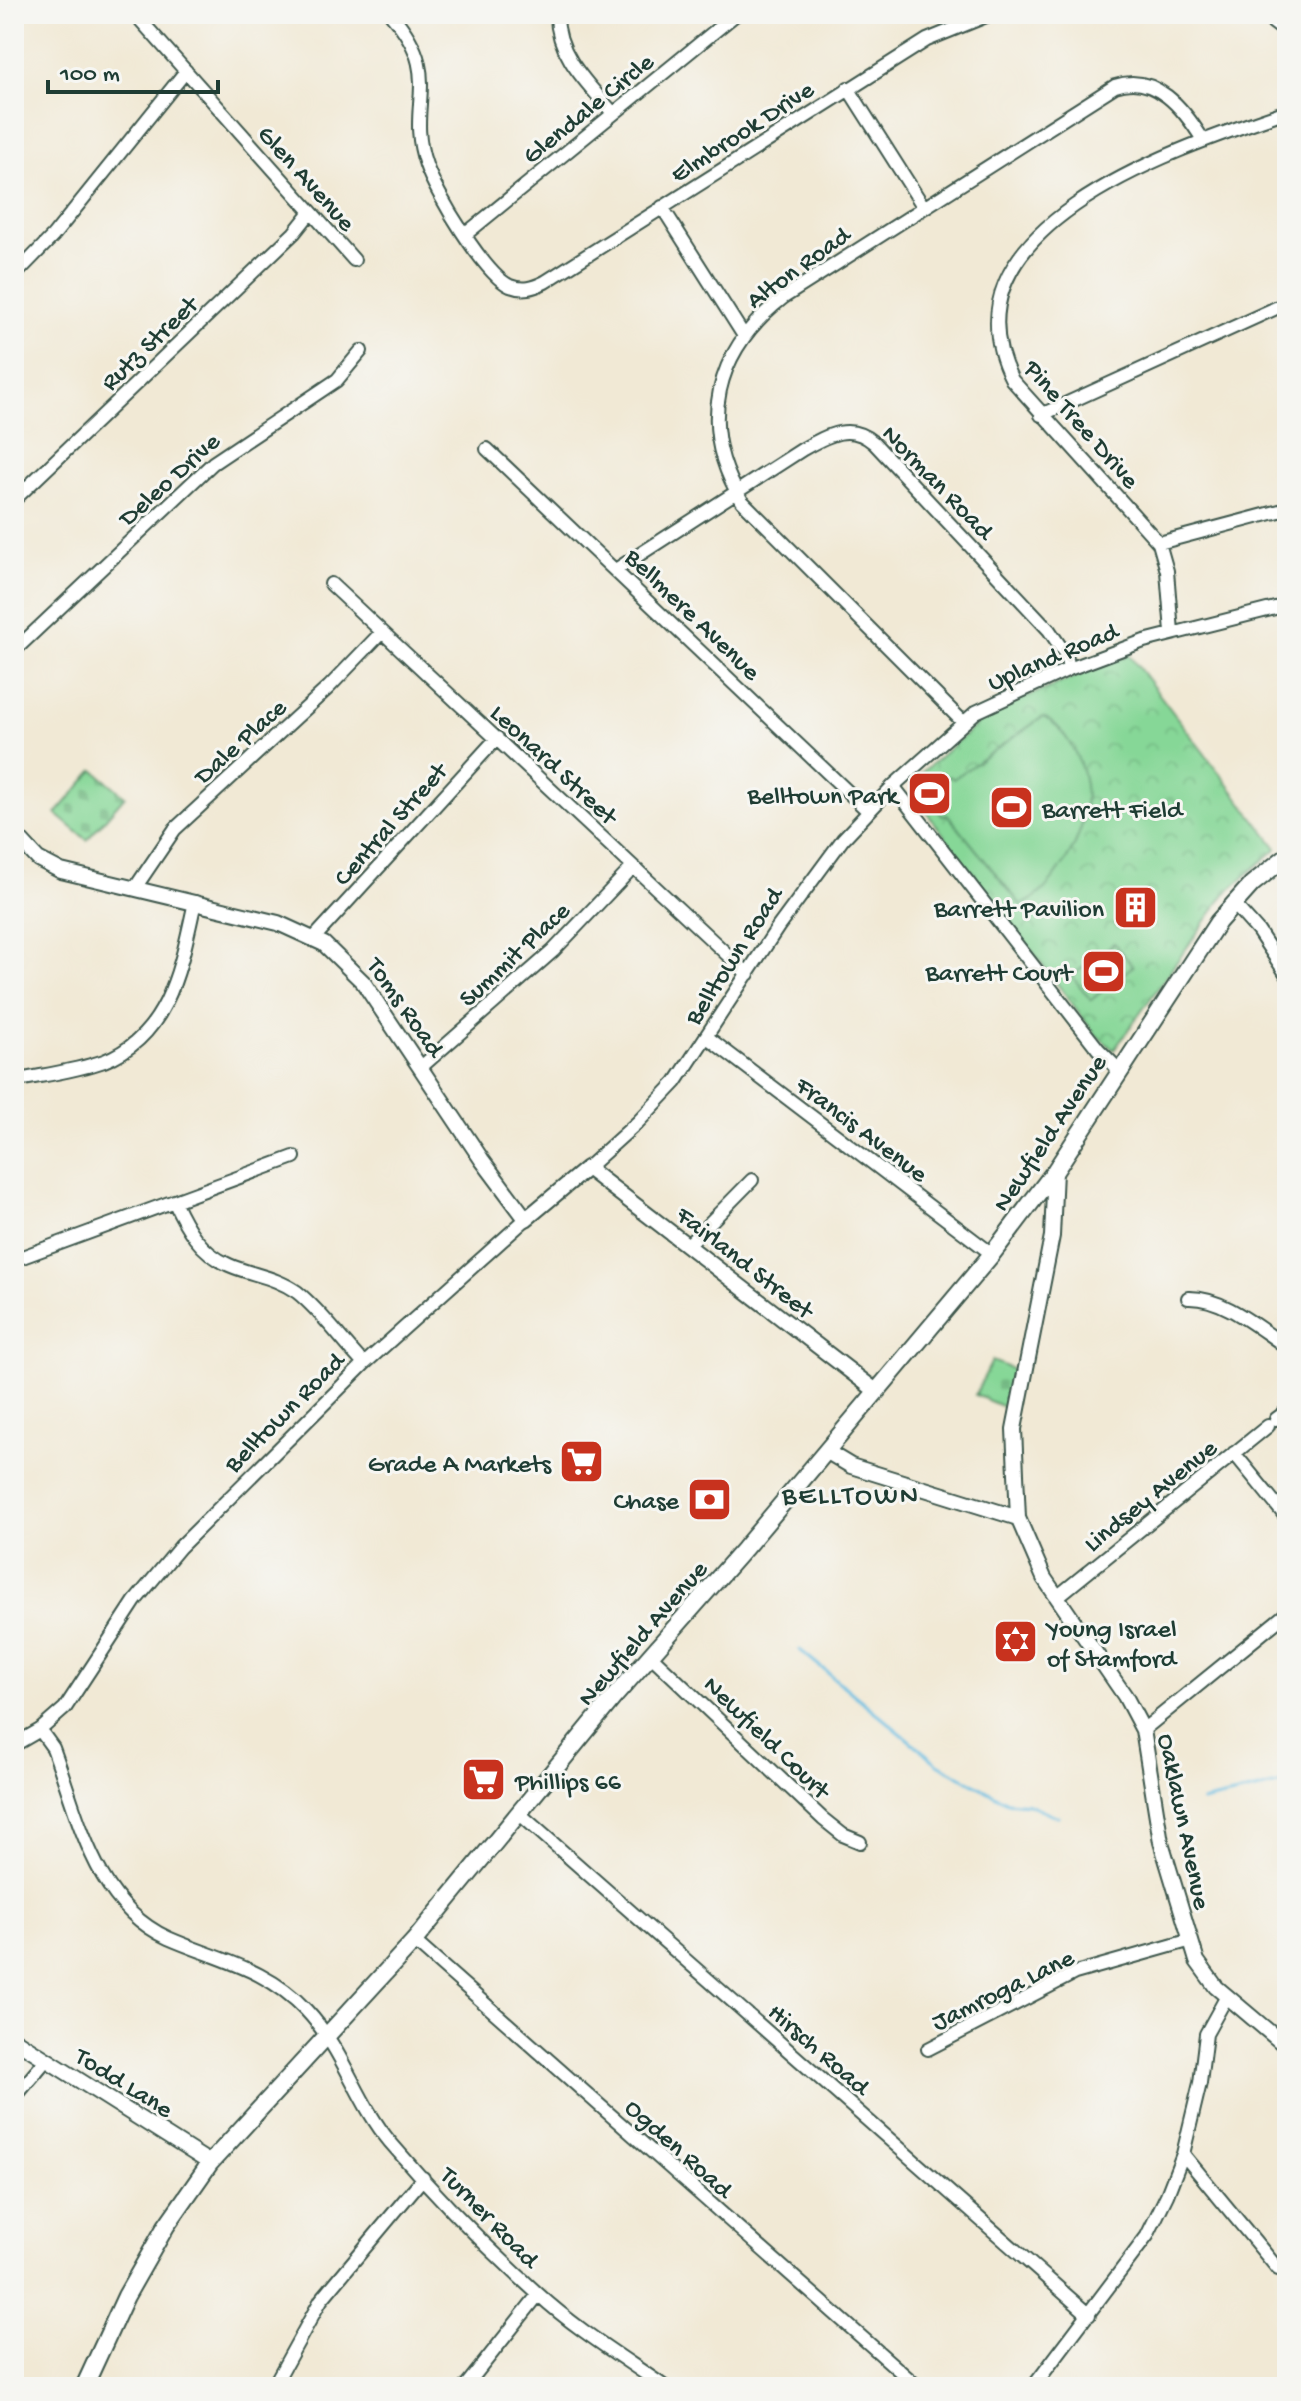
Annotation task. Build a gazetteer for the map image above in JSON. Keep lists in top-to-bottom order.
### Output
{
  "streets": {
    "main road": ["Newfield Avenue"],
    "street": [
      "Glendale Circle",
      "Elmbrook Drive",
      "Glen Avenue",
      "Alton Road",
      "Rutz Street",
      "Pine Tree Drive",
      "Deleo Drive",
      "Norman Road",
      "Bellmere Avenue",
      "Upland Road",
      "Dale Place",
      "Leonard Street",
      "Central Street",
      "Summit Place",
      "Belltown Road",
      "Toms Road",
      "Francis Avenue",
      "Fairland Street",
      "Lindsey Avenue",
      "Newfield Court",
      "Oaklawn Avenue",
      "Jamroga Lane",
      "Hirsch Road",
      "Todd Lane",
      "Ogden Road",
      "Turner Road"
    ]
  },
  "crossings": [
    ["Glendale Circle", "Elmbrook Drive"],
    ["Glen Avenue", "Rutz Street"],
    ["Alton Road", "Pine Tree Drive"],
    ["Alton Road", "Norman Road"],
    ["Alton Road", "Upland Road"],
    ["Pine Tree Drive", "Upland Road"],
    ["Norman Road", "Bellmere Avenue"],
    ["Norman Road", "Upland Road"],
    ["Bellmere Avenue", "Upland Road"],
    ["Bellmere Avenue", "Belltown Road"],
    ["Upland Road", "Belltown Road"],
    ["Dale Place", "Leonard Street"],
    ["Dale Place", "Toms Road"],
    ["Leonard Street", "Central Street"],
    ["Leonard Street", "Summit Place"],
    ["Leonard Street", "Belltown Road"],
    ["Central Street", "Toms Road"],
    ["Summit Place", "Toms Road"],
    ["Belltown Road", "Toms Road"],
    ["Belltown Road", "Francis Avenue"],
    ["Belltown Road", "Fairland Street"],
    ["Francis Avenue", "Newfield Avenue"],
    ["Newfield Avenue", "Fairland Street"],
    ["Newfield Avenue", "Newfield Court"],
    ["Newfield Avenue", "Oaklawn Avenue"],
    ["Newfield Avenue", "Hirsch Road"],
    ["Newfield Avenue", "Todd Lane"],
    ["Newfield Avenue", "Ogden Road"],
    ["Newfield Avenue", "Turner Road"],
    ["Lindsey Avenue", "Oaklawn Avenue"],
    ["Oaklawn Avenue", "Jamroga Lane"]
  ],
  "districts": ["BELLTOWN"],
  "places": {
    "sports": ["Belltown Park", "Barrett Field", "Barrett Court"],
    "building": ["Barrett Pavilion"],
    "supermarket": ["Grade A Markets", "Phillips 66"],
    "bank": ["Chase"],
    "synagogue": ["Young Israel of Stamford"]
  },
  "scale_bar": "100 m"
}
